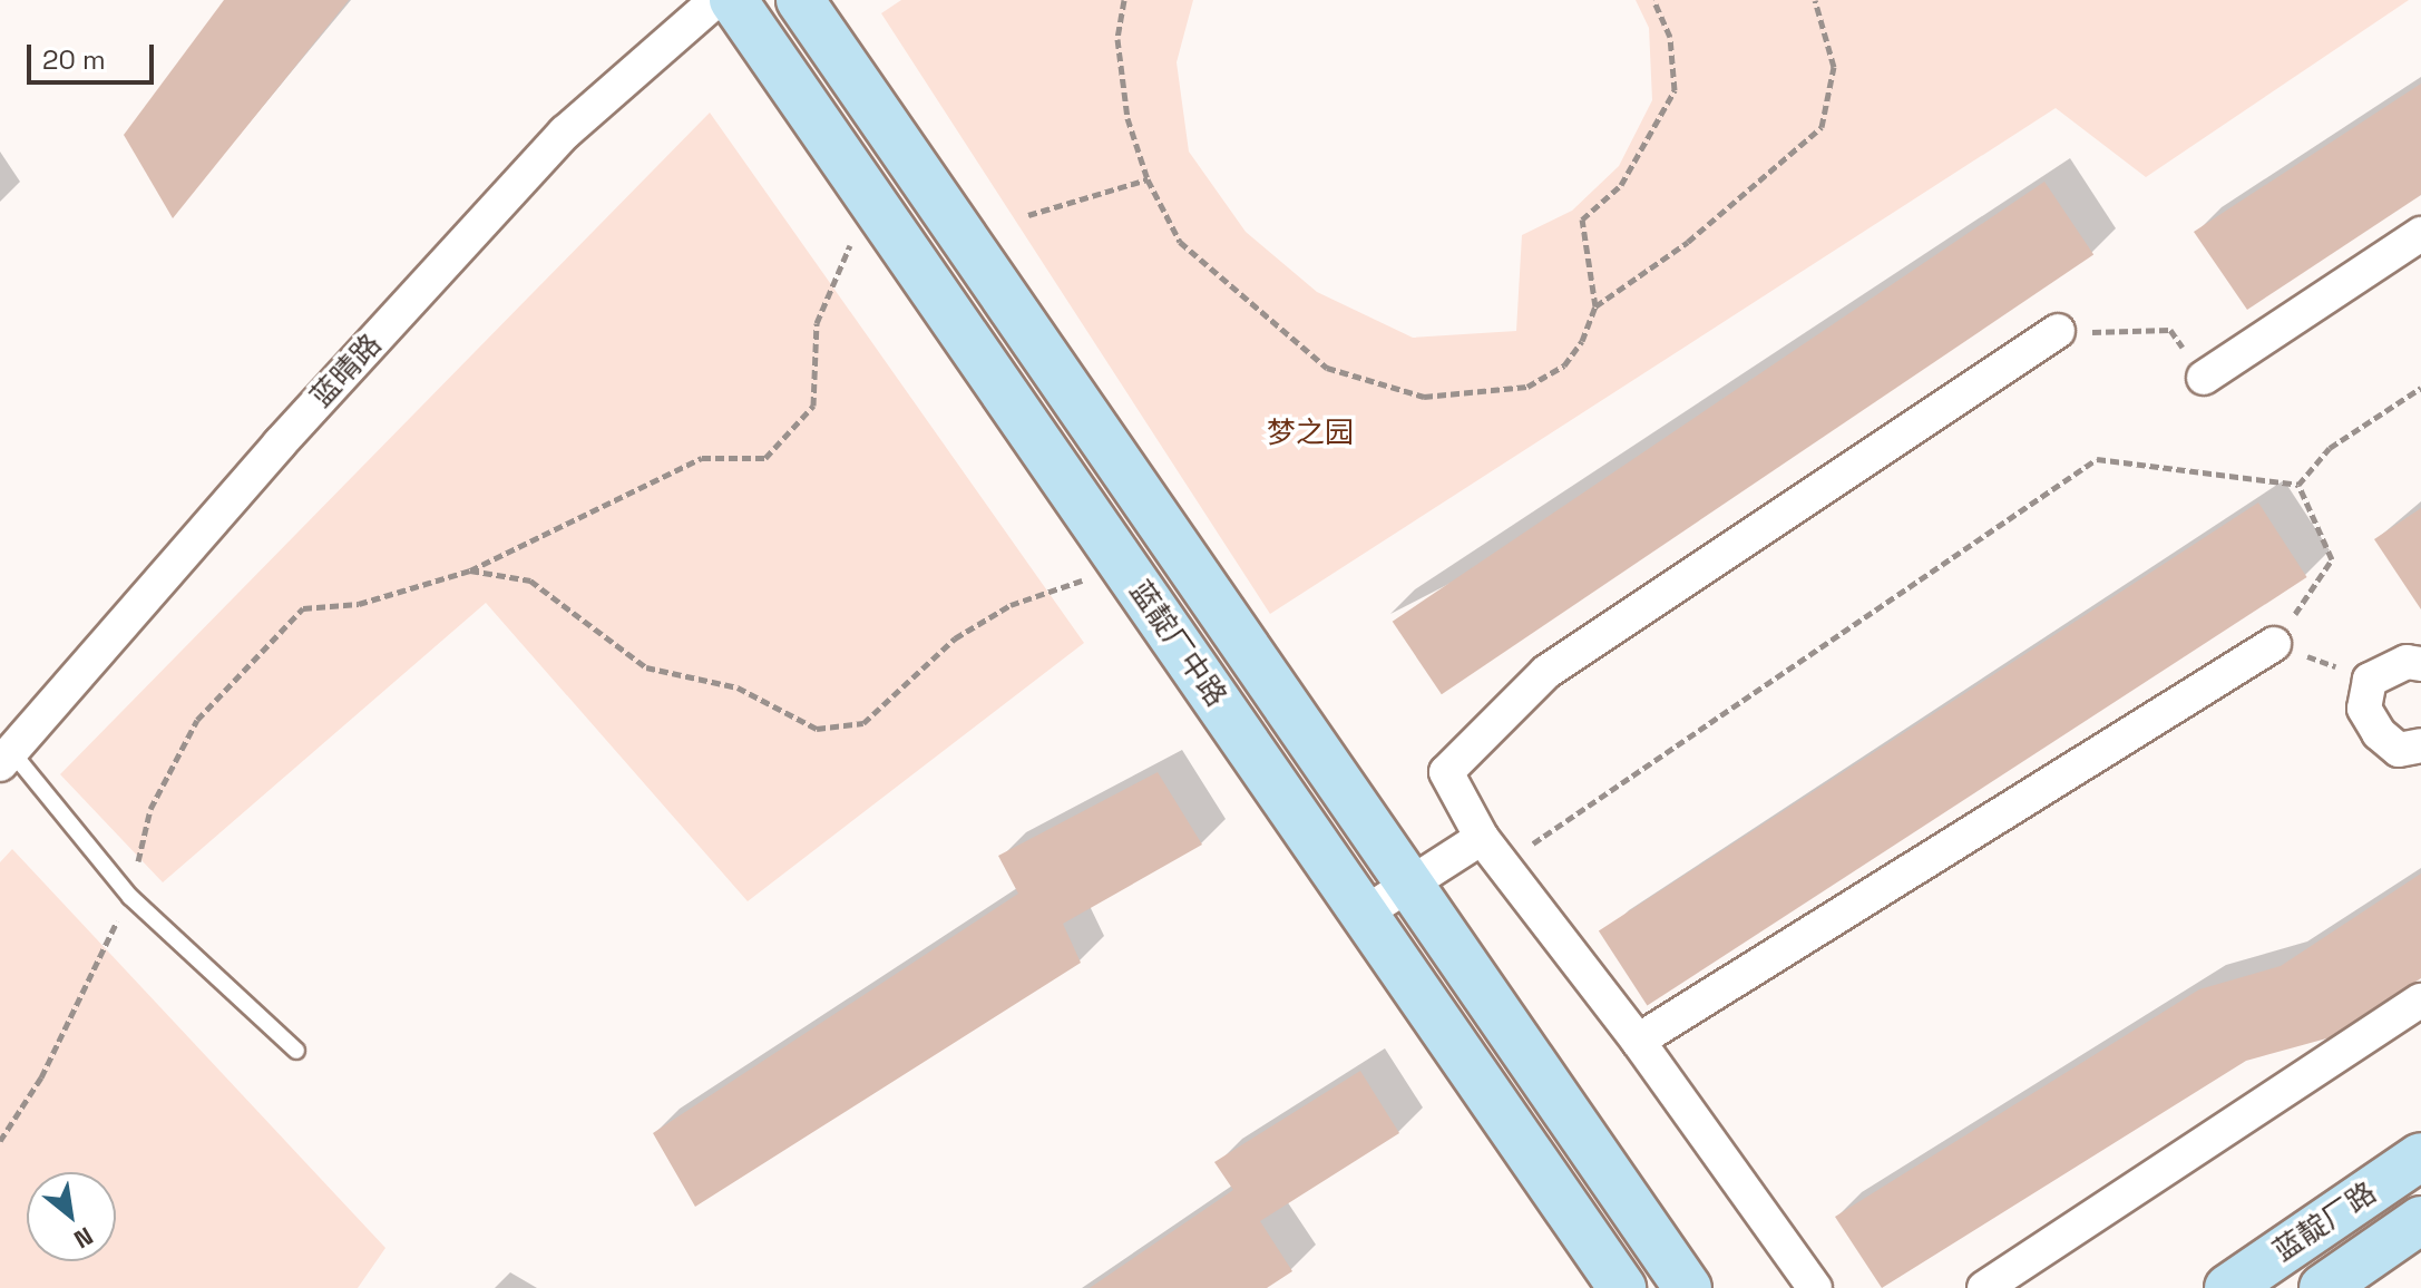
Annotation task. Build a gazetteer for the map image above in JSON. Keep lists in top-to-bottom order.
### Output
{
  "streets": {
    "street": ["蓝晴路", "蓝靛厂中路", "蓝靛厂路"]
  },
  "parks": ["梦之园"],
  "scale_bar": "20 m",
  "north": "bottom right"
}
